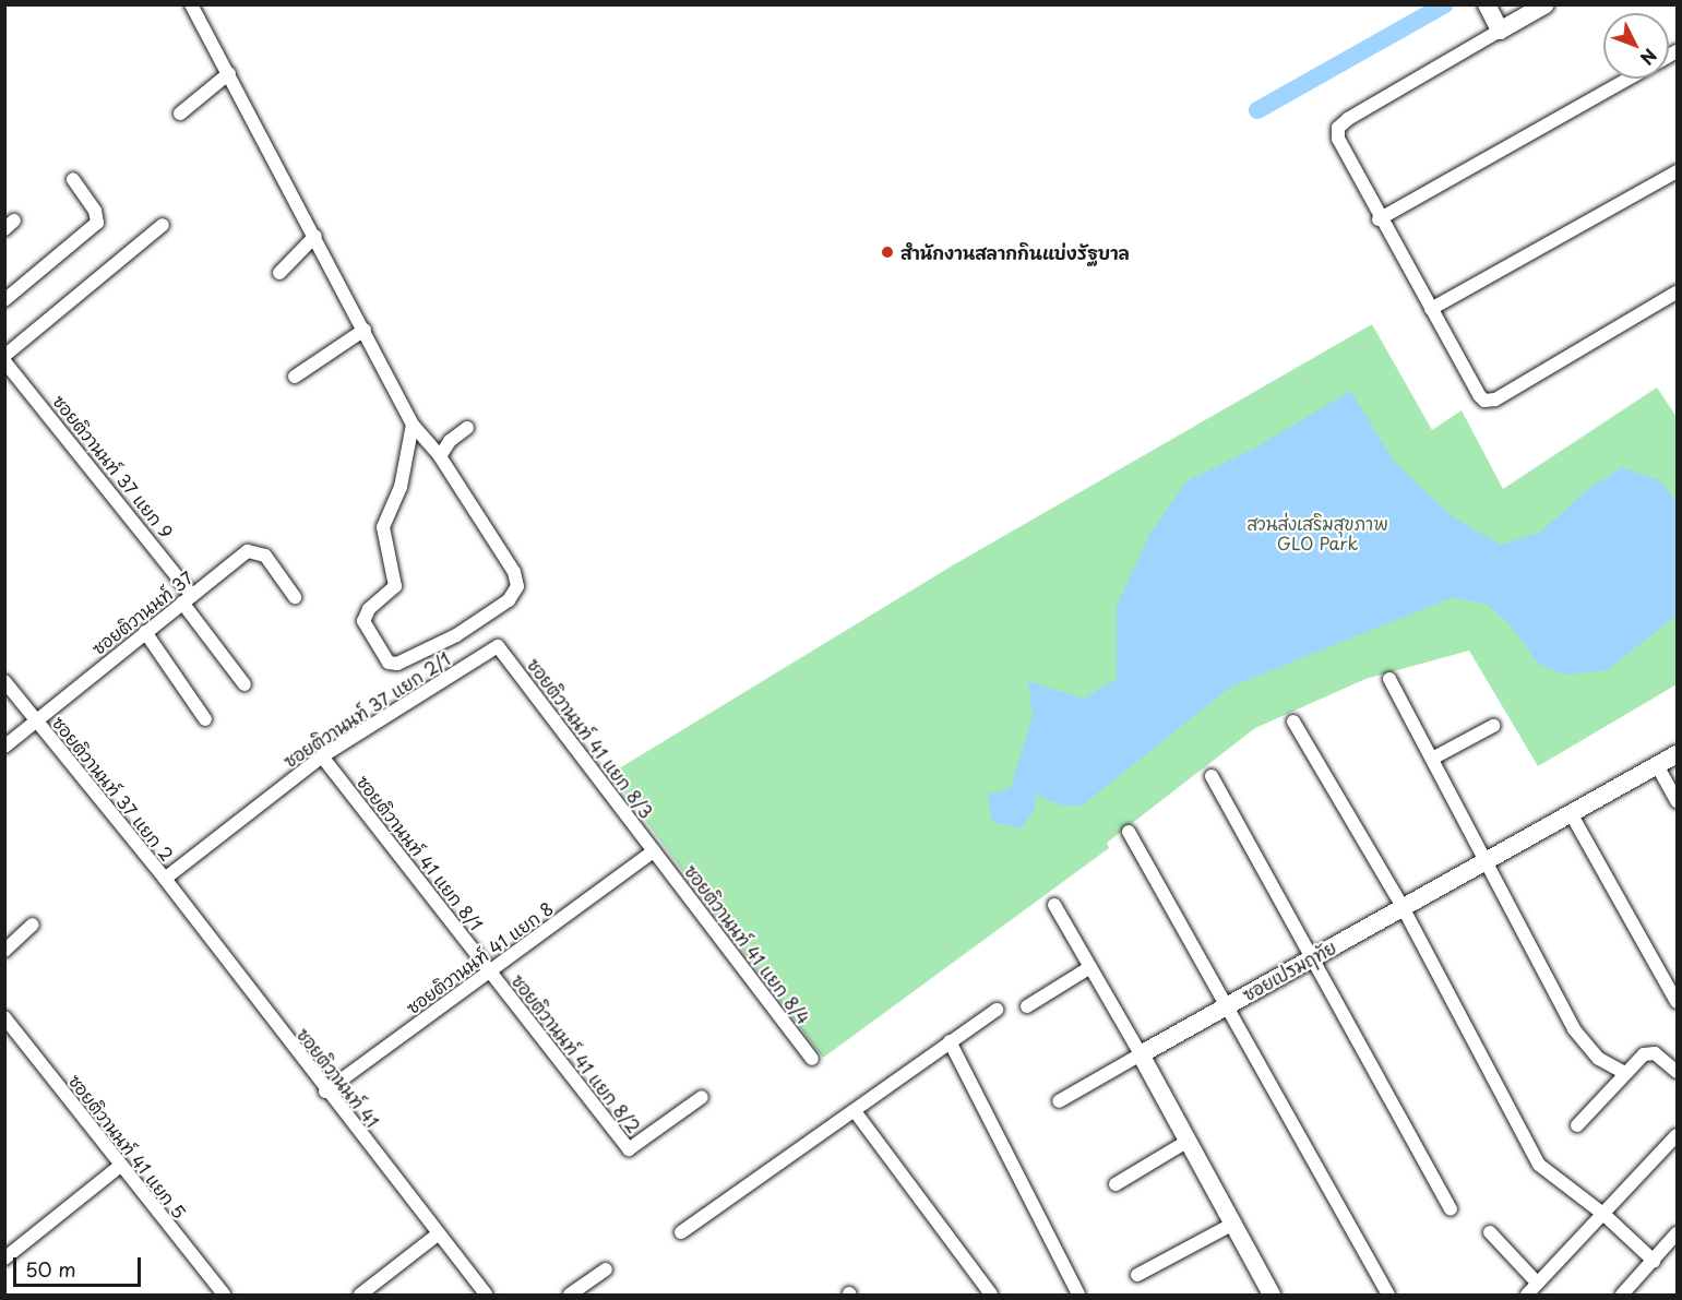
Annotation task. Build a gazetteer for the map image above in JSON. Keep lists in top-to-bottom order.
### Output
{
  "streets": {
    "street": [
      "ซอยติวานนท์ 37 แยก 9",
      "ซอยติวานนท์ 37",
      "ซอยติวานนท์ 37 แยก 2/1",
      "ซอยติวานนท์ 41 แยก 8/3",
      "ซอยติวานนท์ 37 แยก 2",
      "ซอยติวานนท์ 41 แยก 8/1",
      "ซอยติวานนท์ 41 แยก 8/4",
      "ซอยติวานนท์ 41 แยก 8",
      "ซอยเปรมฤทัย",
      "ซอยติวานนท์ 41 แยก 8/2",
      "ซอยติวานนท์ 41",
      "ซอยติวานนท์ 41 แยก 5"
    ]
  },
  "crossings": [
    ["ซอยติวานนท์ 37 แยก 9", "ซอยติวานนท์ 37"],
    ["ซอยติวานนท์ 37", "ซอยติวานนท์ 37 แยก 2"],
    ["ซอยติวานนท์ 37 แยก 2/1", "ซอยติวานนท์ 41 แยก 8/3"],
    ["ซอยติวานนท์ 37 แยก 2/1", "ซอยติวานนท์ 37 แยก 2"],
    ["ซอยติวานนท์ 37 แยก 2/1", "ซอยติวานนท์ 41 แยก 8/1"],
    ["ซอยติวานนท์ 37 แยก 2/1", "ซอยติวานนท์ 41"],
    ["ซอยติวานนท์ 41 แยก 8/3", "ซอยติวานนท์ 41 แยก 8/4"],
    ["ซอยติวานนท์ 41 แยก 8/3", "ซอยติวานนท์ 41 แยก 8"],
    ["ซอยติวานนท์ 37 แยก 2", "ซอยติวานนท์ 41"],
    ["ซอยติวานนท์ 41 แยก 8/1", "ซอยติวานนท์ 41 แยก 8"],
    ["ซอยติวานนท์ 41 แยก 8/1", "ซอยติวานนท์ 41 แยก 8/2"],
    ["ซอยติวานนท์ 41 แยก 8/4", "ซอยติวานนท์ 41 แยก 8"],
    ["ซอยติวานนท์ 41 แยก 8", "ซอยติวานนท์ 41 แยก 8/2"],
    ["ซอยติวานนท์ 41 แยก 8", "ซอยติวานนท์ 41"]
  ],
  "parks": ["สวนส่งเสริมสุขภาพ GLO Park"],
  "places": ["สำนักงานสลากกินแบ่งรัฐบาล"],
  "scale_bar": "50 m",
  "north": "bottom right"
}
